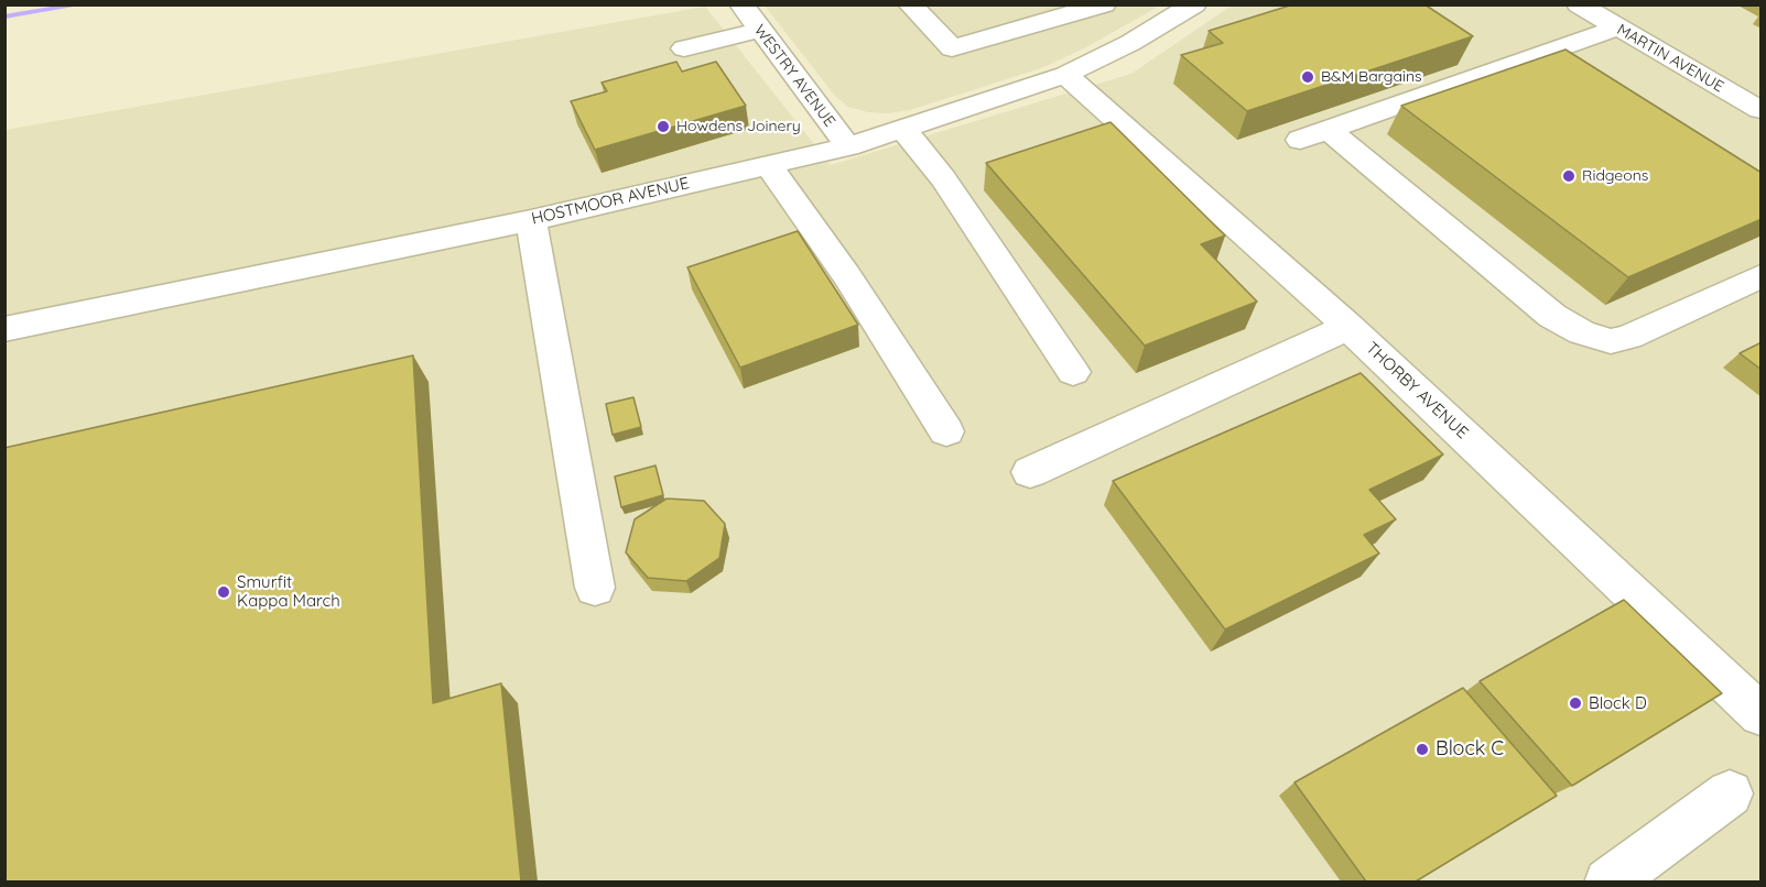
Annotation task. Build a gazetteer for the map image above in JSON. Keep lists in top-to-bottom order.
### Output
{
  "streets": {
    "street": [
      "MARTIN AVENUE",
      "WESTRY AVENUE",
      "HOSTMOOR AVENUE",
      "THORBY AVENUE"
    ]
  },
  "crossings": [
    ["WESTRY AVENUE", "HOSTMOOR AVENUE"],
    ["HOSTMOOR AVENUE", "THORBY AVENUE"]
  ],
  "places": [
    "B&M Bargains",
    "Howdens Joinery",
    "Ridgeons",
    "Smurfit Kappa March",
    "Block D",
    "Block C"
  ]
}
